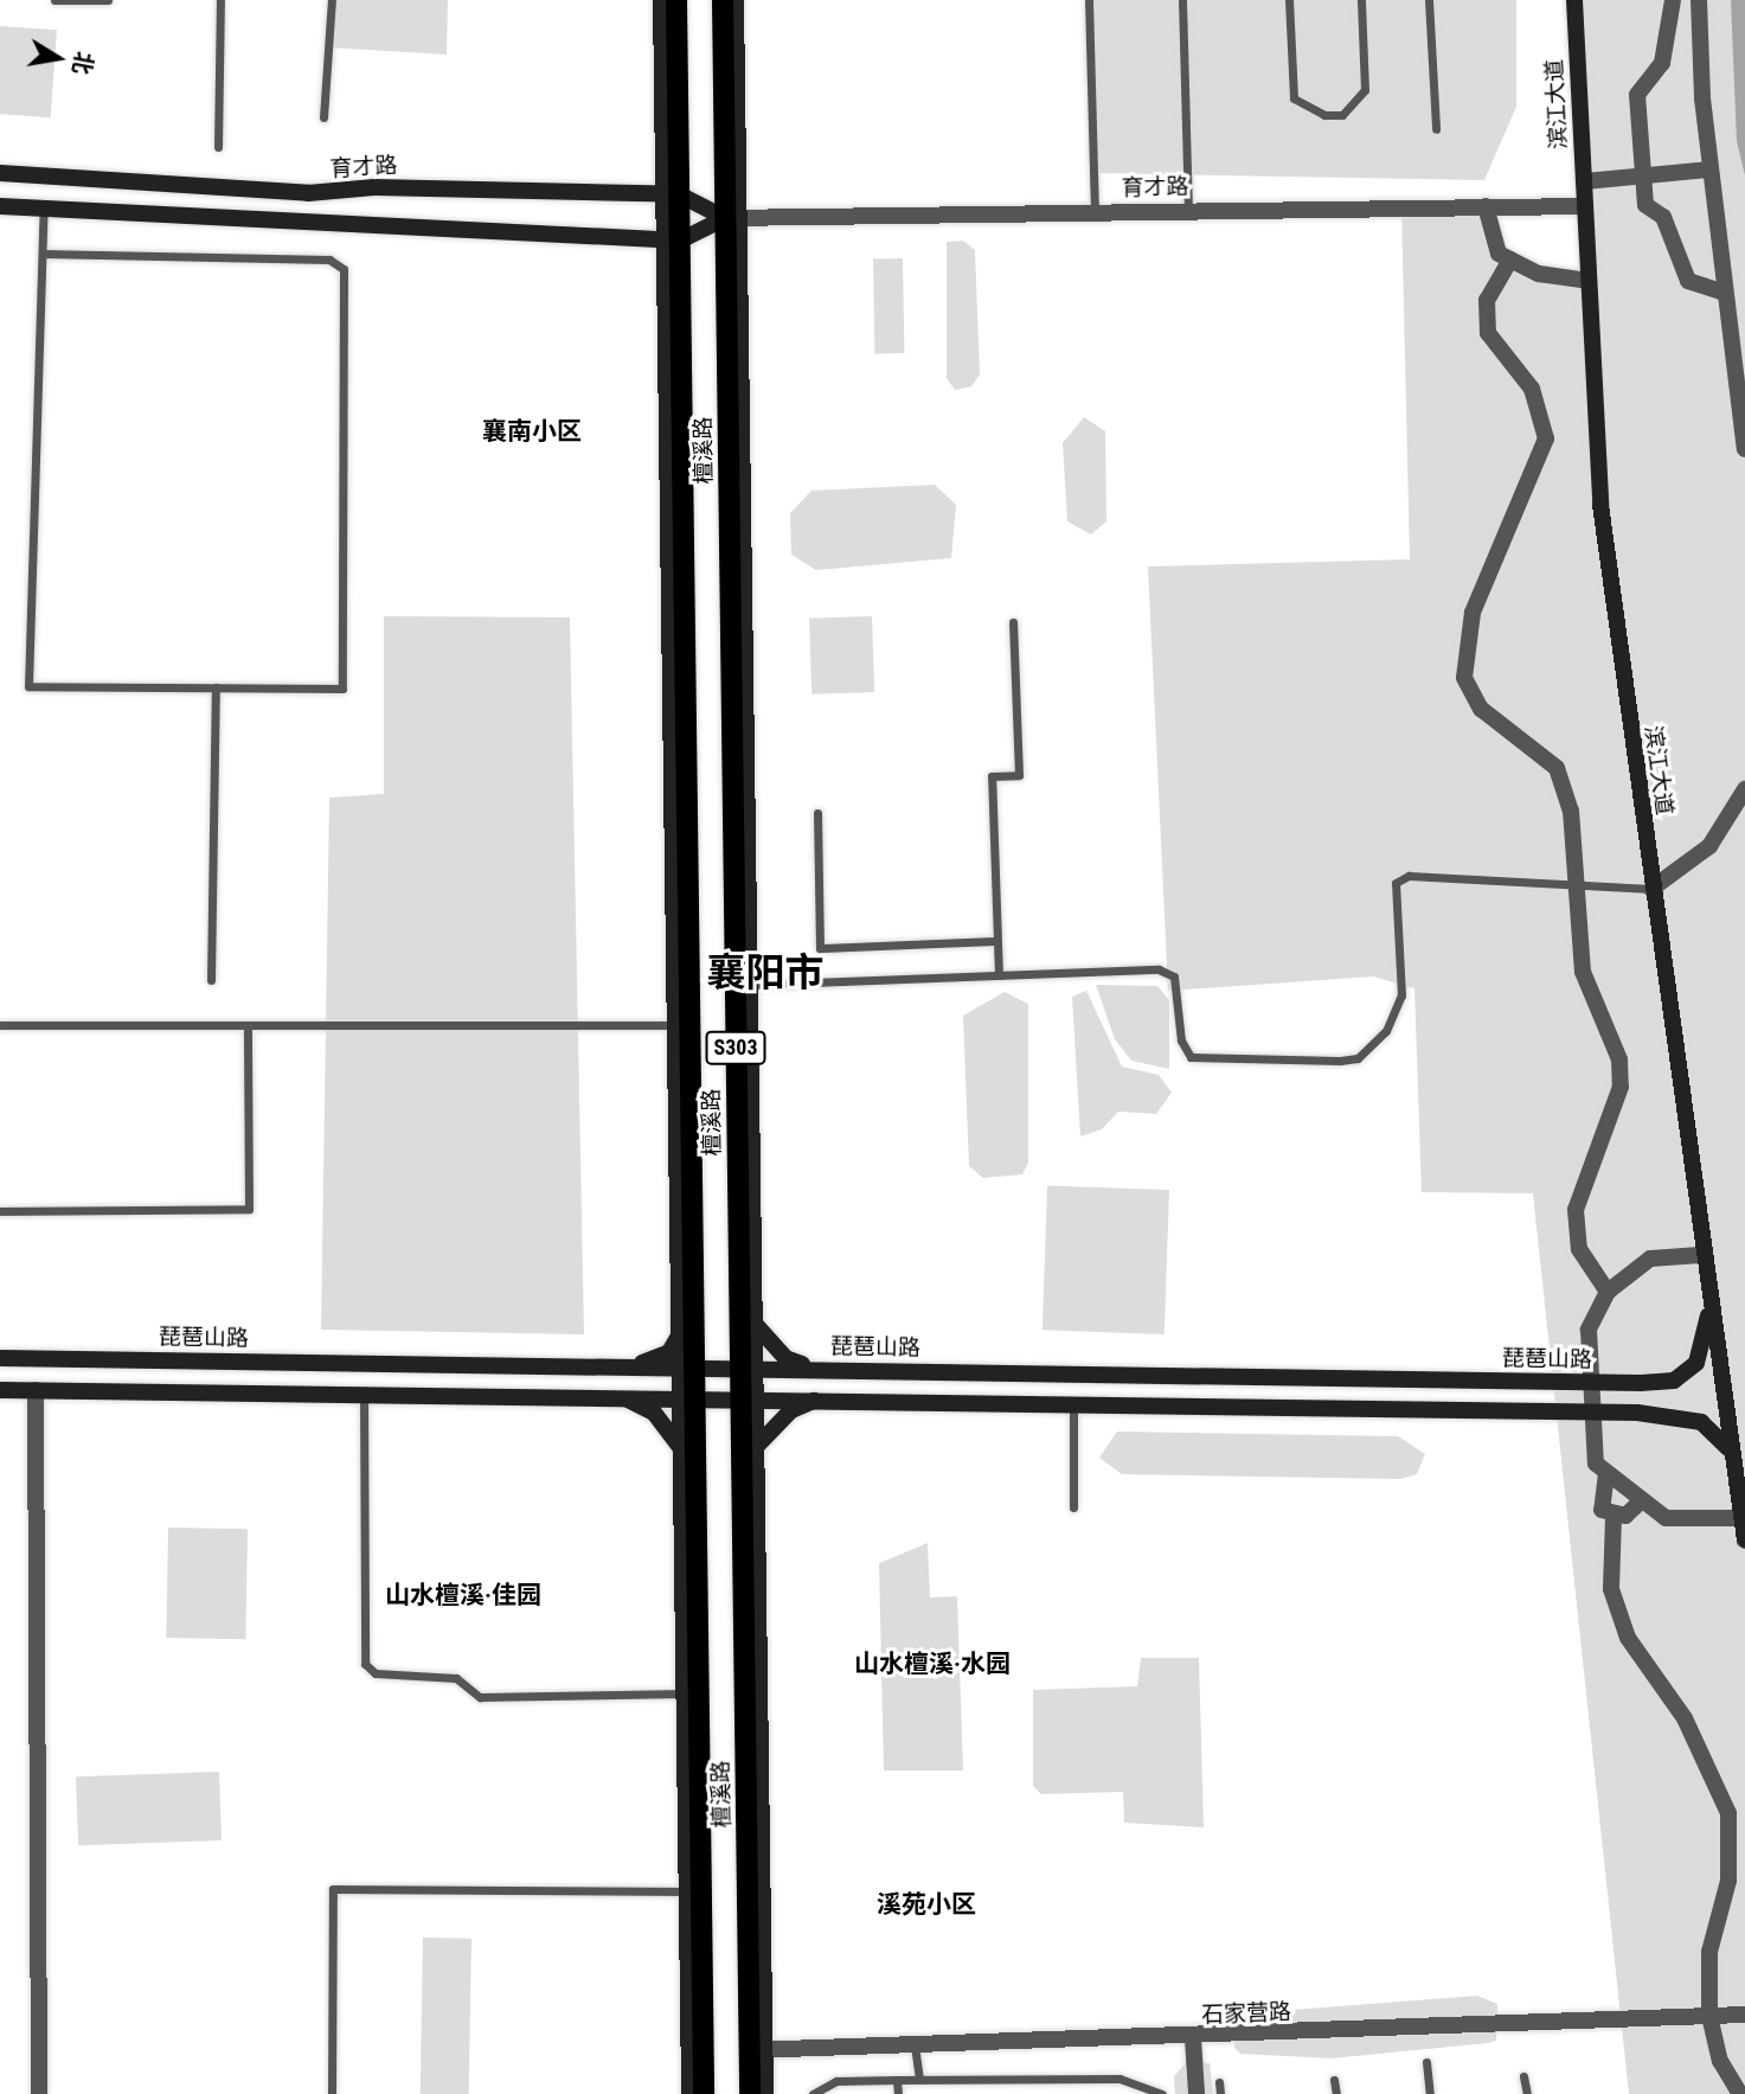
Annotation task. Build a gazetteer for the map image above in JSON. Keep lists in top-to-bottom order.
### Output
{
  "streets": {
    "main road": ["檀溪路", "S303"],
    "street": [
      "滨江大道",
      "育才路",
      "琵琶山路",
      "石家营路"
    ]
  },
  "crossings": [
    ["滨江大道", "育才路"],
    ["滨江大道", "琵琶山路"],
    ["育才路", "檀溪路"],
    ["檀溪路", "琵琶山路"],
    ["檀溪路", "石家营路"]
  ],
  "districts": [
    "襄南小区",
    "襄阳市",
    "山水檀溪·佳园",
    "山水檀溪·水园",
    "溪苑小区"
  ],
  "north": "right"
}
